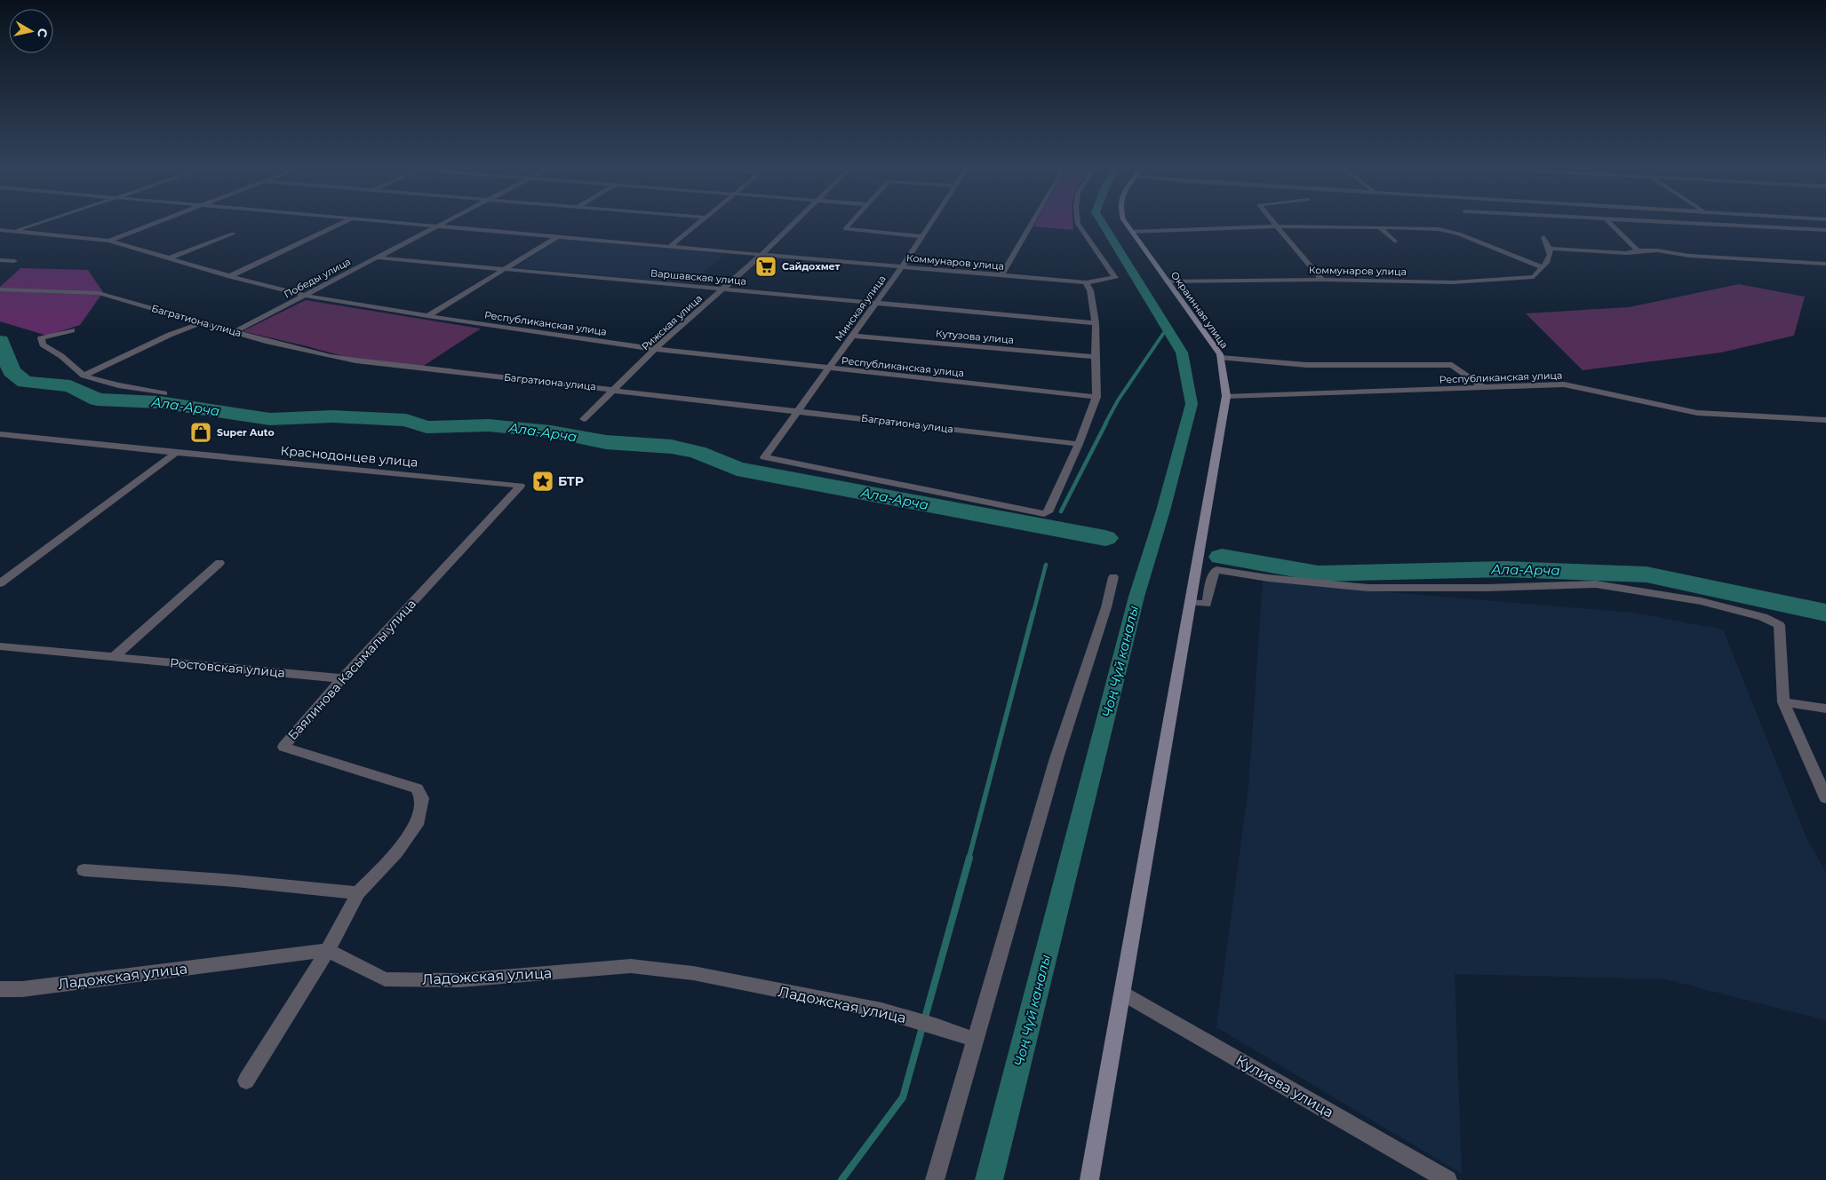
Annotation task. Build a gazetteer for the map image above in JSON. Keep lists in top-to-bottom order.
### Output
{
  "streets": {
    "street": [
      "Коммунаров улица",
      "Варшавская улица",
      "Победы улица",
      "Минская улица",
      "Окраинная улица",
      "Багратиона улица",
      "Рижская улица",
      "Республиканская улица",
      "Кутузова улица",
      "Краснодонцев улица",
      "Ростовская улица",
      "Баялинова Касымалы улица",
      "Ладожская улица",
      "Кулиева улица"
    ]
  },
  "crossings": [
    ["Коммунаров улица", "Победы улица"],
    ["Коммунаров улица", "Минская улица"],
    ["Коммунаров улица", "Окраинная улица"],
    ["Коммунаров улица", "Рижская улица"],
    ["Варшавская улица", "Победы улица"],
    ["Варшавская улица", "Минская улица"],
    ["Варшавская улица", "Рижская улица"],
    ["Победы улица", "Багратиона улица"],
    ["Победы улица", "Республиканская улица"],
    ["Минская улица", "Багратиона улица"],
    ["Минская улица", "Республиканская улица"],
    ["Минская улица", "Кутузова улица"],
    ["Окраинная улица", "Республиканская улица"],
    ["Окраинная улица", "Кулиева улица"],
    ["Багратиона улица", "Рижская улица"],
    ["Рижская улица", "Республиканская улица"],
    ["Краснодонцев улица", "Баялинова Касымалы улица"],
    ["Ростовская улица", "Баялинова Касымалы улица"],
    ["Баялинова Касымалы улица", "Ладожская улица"]
  ],
  "water": ["Ала-Арча", "Чоң Чүй каналы"],
  "places": {
    "supermarket": ["Сайдохмет"],
    "shop": ["Super Auto"],
    "place": ["БТР"]
  },
  "north": "right"
}
